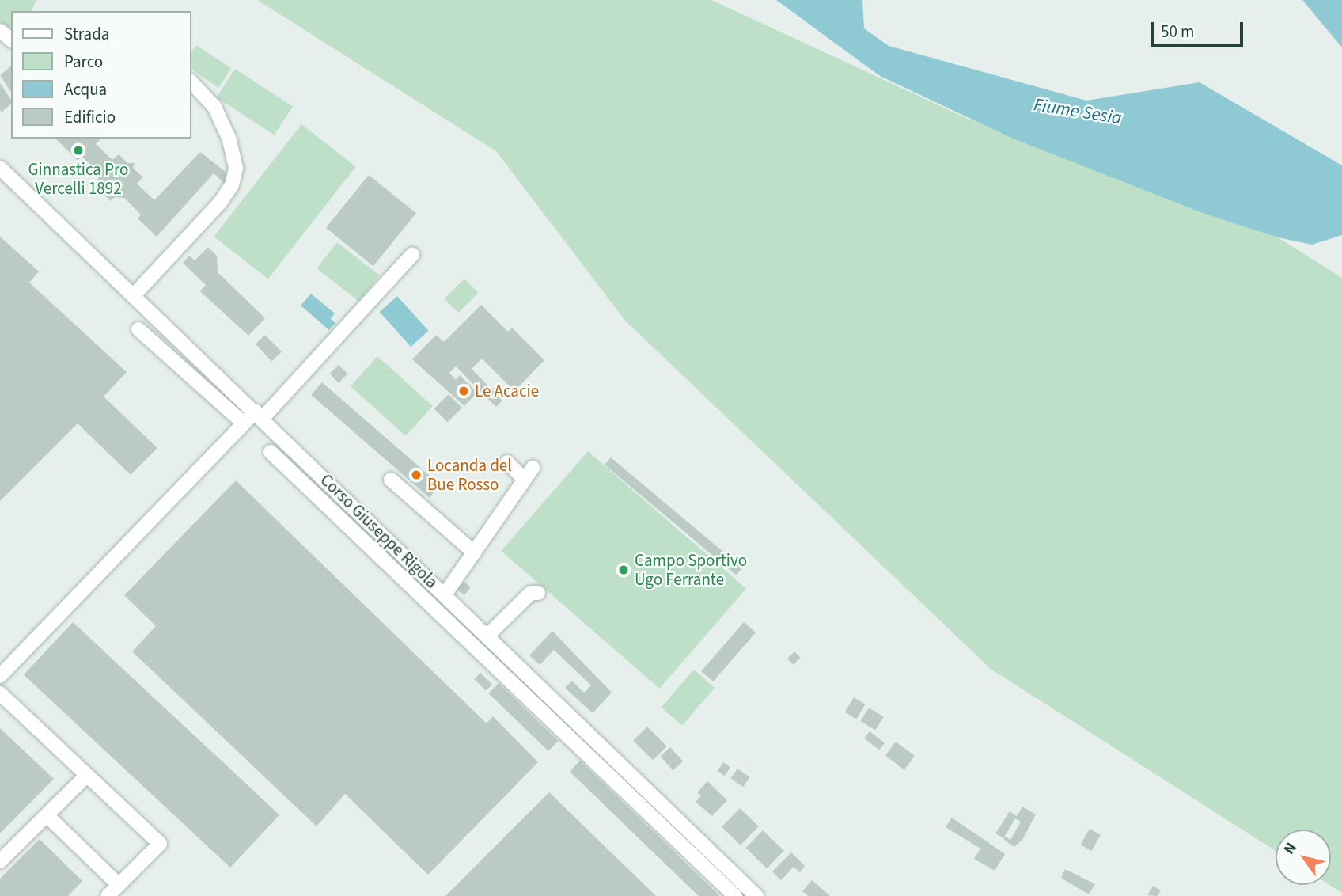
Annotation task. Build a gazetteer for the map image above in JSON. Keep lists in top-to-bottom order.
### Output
{
  "streets": {
    "street": ["Corso Giuseppe Rigola"]
  },
  "water": ["Fiume Sesia"],
  "places": [
    "Ginnastica Pro Vercelli 1892",
    "Le Acacie",
    "Locanda del Bue Rosso",
    "Campo Sportivo Ugo Ferrante"
  ],
  "legend": [
    "Strada",
    "Parco",
    "Acqua",
    "Edificio"
  ],
  "scale_bar": "50 m",
  "north": "top left"
}
